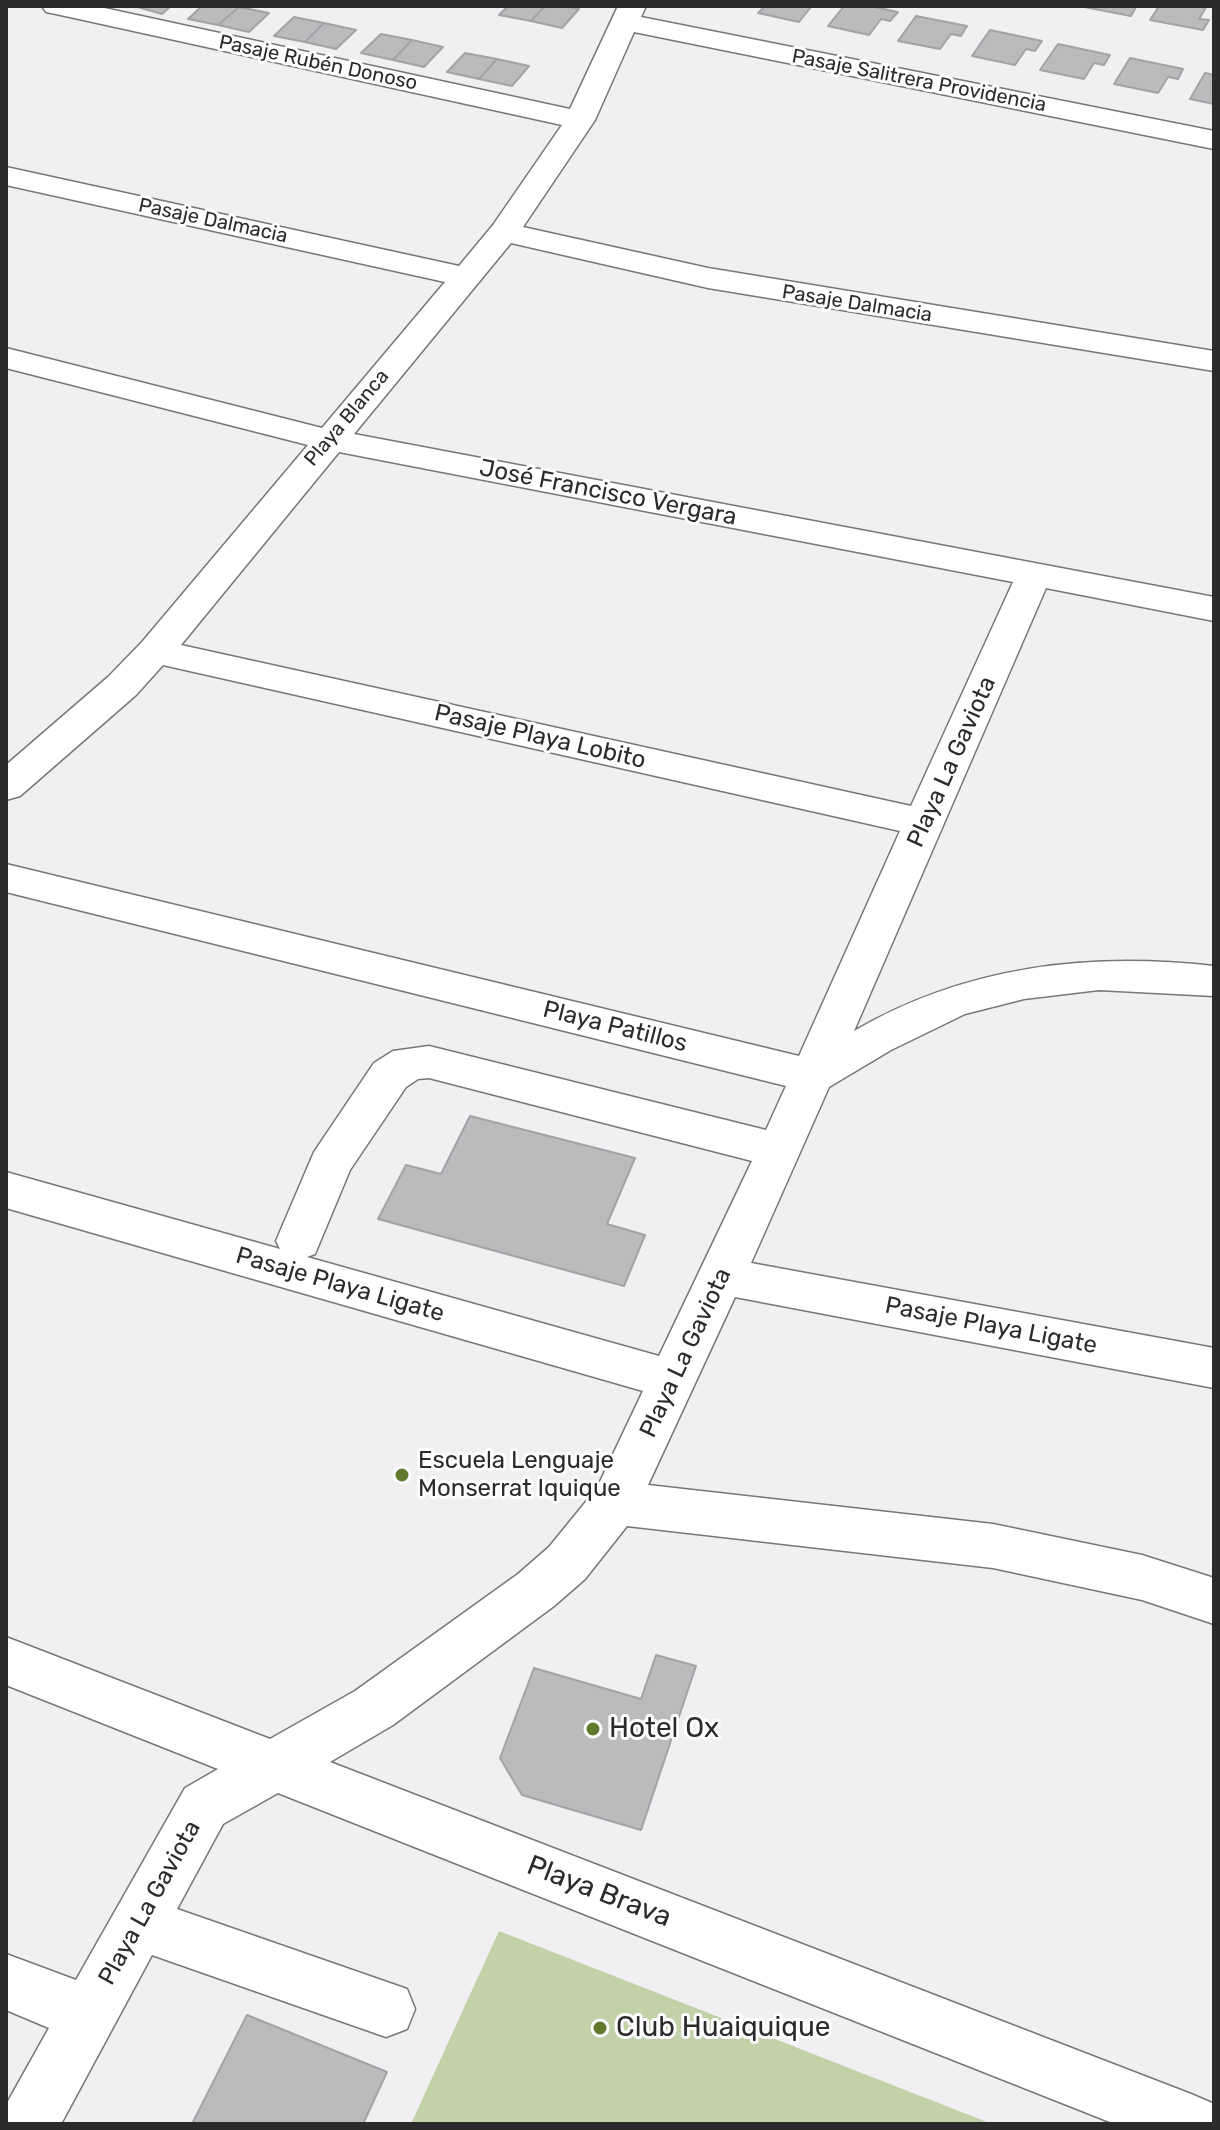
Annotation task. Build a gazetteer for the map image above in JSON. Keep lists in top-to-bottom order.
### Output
{
  "streets": {
    "street": [
      "Pasaje Rubén Donoso",
      "Pasaje Salitrera Providencia",
      "Pasaje Dalmacia",
      "Playa Blanca",
      "José Francisco Vergara",
      "Pasaje Playa Lobito",
      "Playa La Gaviota",
      "Playa Patillos",
      "Pasaje Playa Ligate",
      "Playa Brava"
    ]
  },
  "crossings": [
    ["Pasaje Rubén Donoso", "Playa Blanca"],
    ["Pasaje Salitrera Providencia", "Playa Blanca"],
    ["Pasaje Dalmacia", "Playa Blanca"],
    ["Playa Blanca", "José Francisco Vergara"],
    ["Playa Blanca", "Pasaje Playa Lobito"],
    ["José Francisco Vergara", "Playa La Gaviota"],
    ["Pasaje Playa Lobito", "Playa La Gaviota"],
    ["Playa La Gaviota", "Playa Patillos"],
    ["Playa La Gaviota", "Pasaje Playa Ligate"],
    ["Playa La Gaviota", "Playa Brava"]
  ],
  "places": ["Escuela Lenguaje Monserrat Iquique", "Hotel Ox", "Club Huaiquique"]
}
